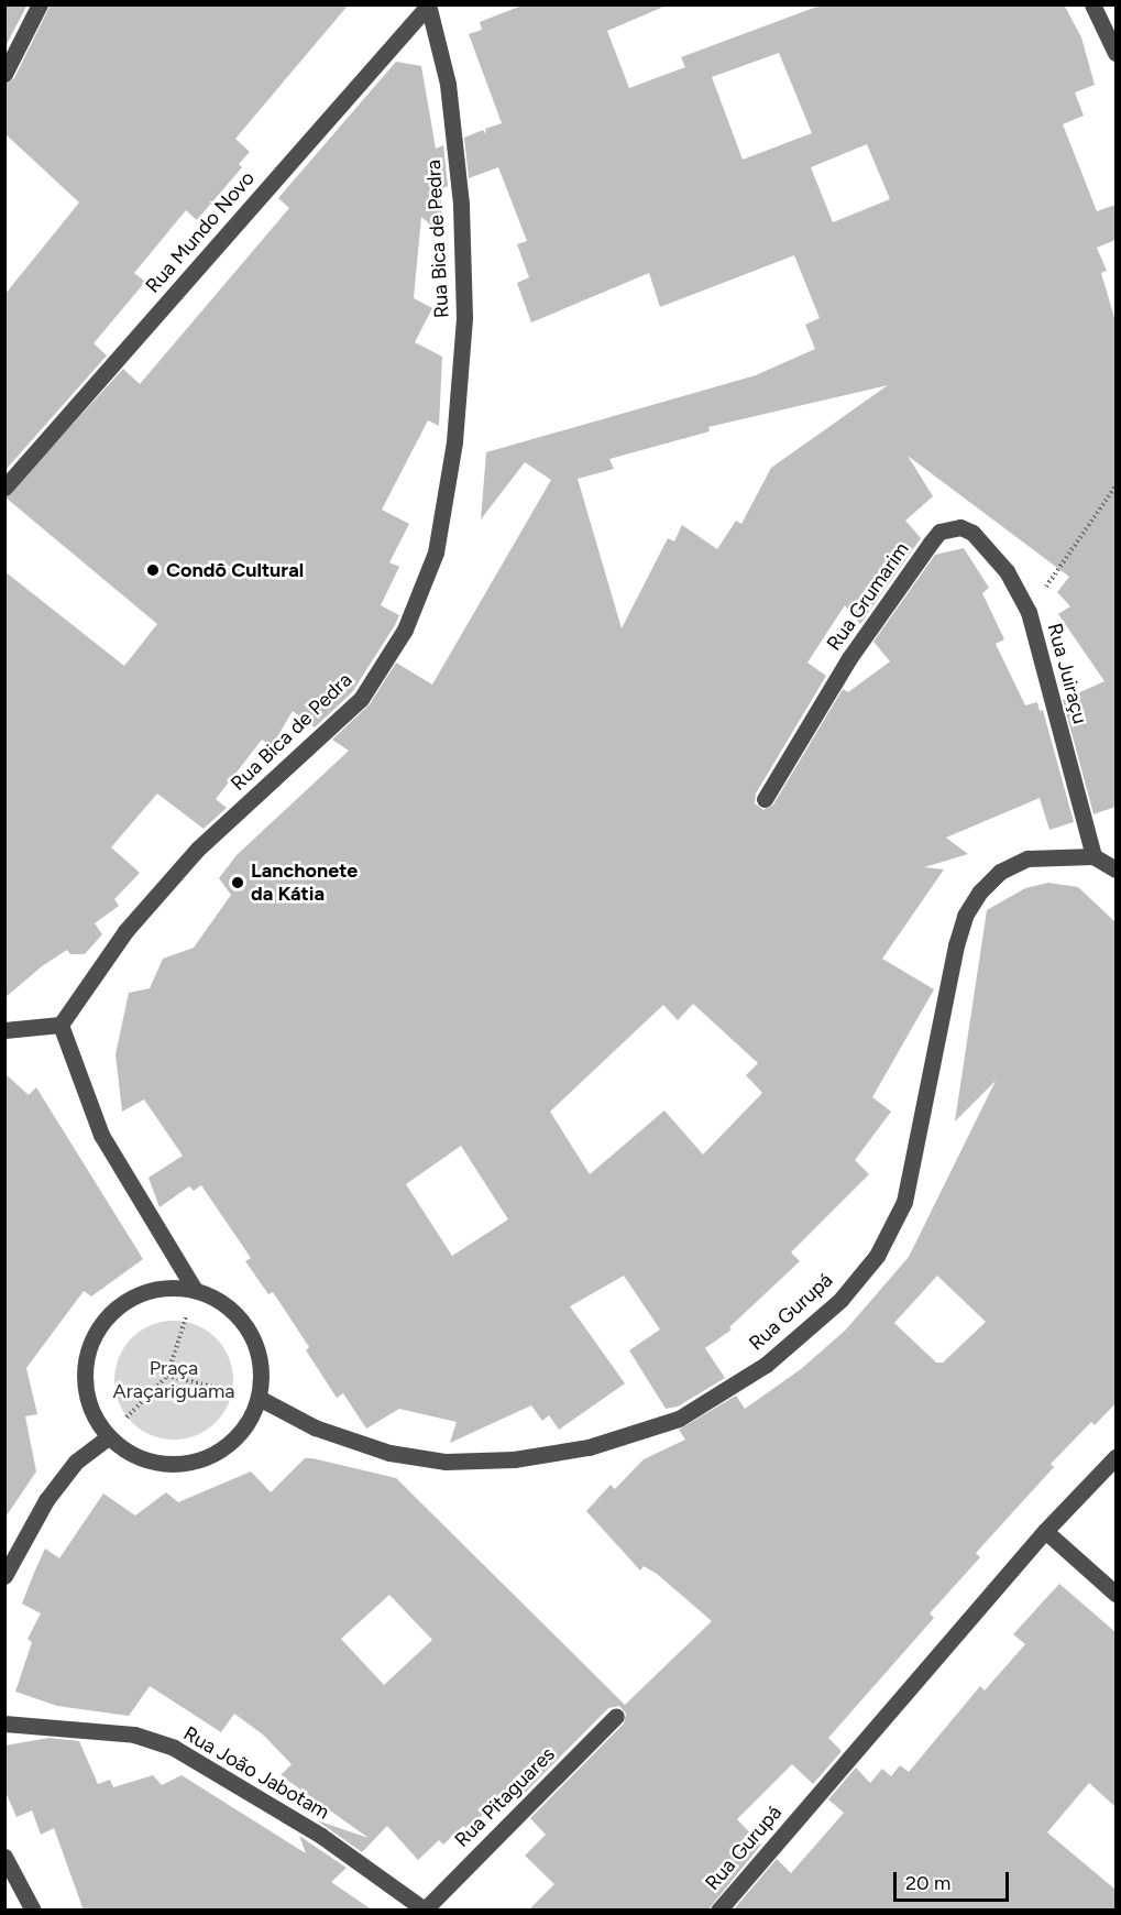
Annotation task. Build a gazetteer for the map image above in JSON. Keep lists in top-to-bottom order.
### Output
{
  "streets": {
    "street": [
      "Rua Mundo Novo",
      "Rua Bica de Pedra",
      "Rua Grumarim",
      "Rua Juiraçu",
      "Rua Gurupá",
      "Rua João Jabotam",
      "Rua Pitaguares"
    ]
  },
  "crossings": [
    ["Rua Mundo Novo", "Rua Bica de Pedra"],
    ["Rua Grumarim", "Rua Juiraçu"],
    ["Rua Juiraçu", "Rua Gurupá"],
    ["Rua João Jabotam", "Rua Pitaguares"]
  ],
  "parks": ["Praça Araçariguama"],
  "places": ["Condô Cultural", "Lanchonete da Kátia"],
  "scale_bar": "20 m"
}
